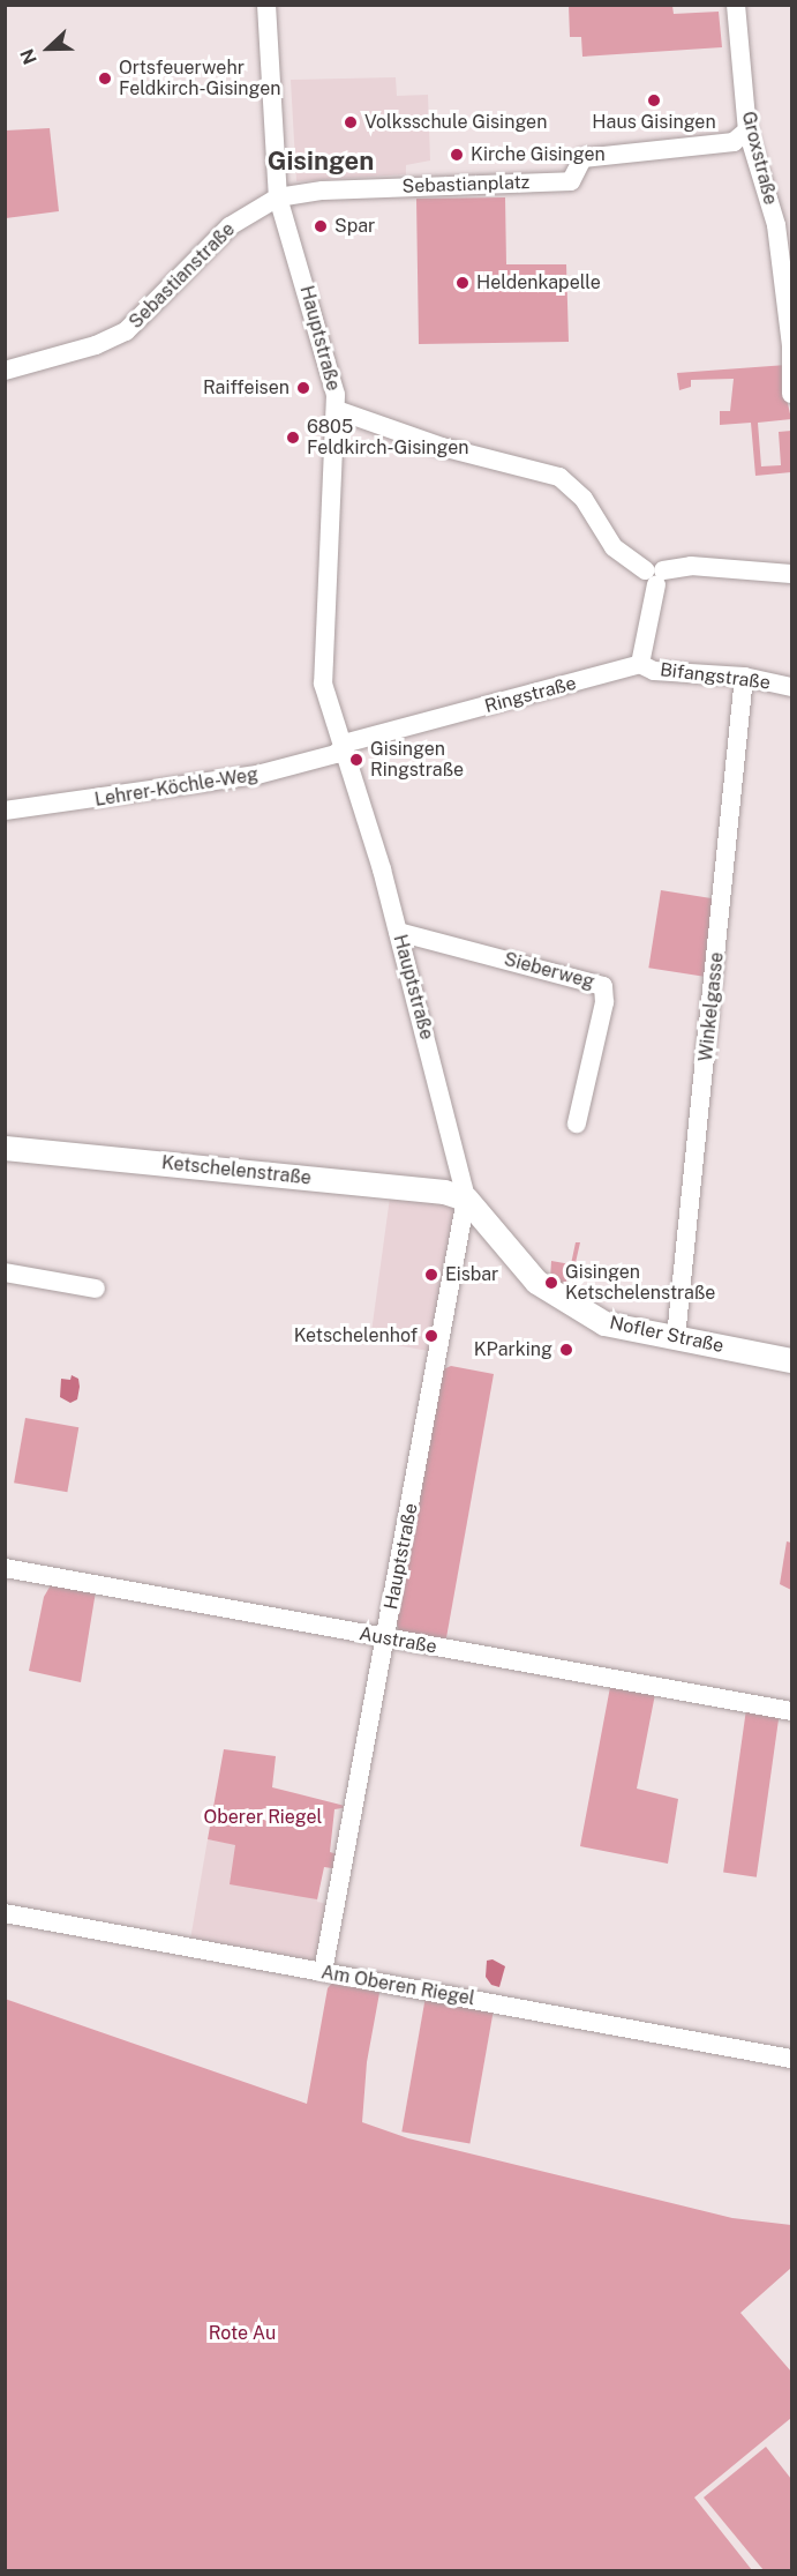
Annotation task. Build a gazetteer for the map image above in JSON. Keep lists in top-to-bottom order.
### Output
{
  "streets": {
    "main road": ["Ketschelenstraße", "Nofler Straße"],
    "street": [
      "Groxstraße",
      "Sebastianplatz",
      "Sebastianstraße",
      "Hauptstraße",
      "Bifangstraße",
      "Ringstraße",
      "Lehrer-Köchle-Weg",
      "Sieberweg",
      "Winkelgasse",
      "Austraße",
      "Am Oberen Riegel"
    ]
  },
  "crossings": [
    ["Groxstraße", "Sebastianplatz"],
    ["Sebastianplatz", "Sebastianstraße"],
    ["Sebastianplatz", "Hauptstraße"],
    ["Sebastianstraße", "Hauptstraße"],
    ["Hauptstraße", "Ringstraße"],
    ["Hauptstraße", "Lehrer-Köchle-Weg"],
    ["Hauptstraße", "Sieberweg"],
    ["Hauptstraße", "Ketschelenstraße"],
    ["Hauptstraße", "Nofler Straße"],
    ["Hauptstraße", "Austraße"],
    ["Hauptstraße", "Am Oberen Riegel"],
    ["Bifangstraße", "Ringstraße"],
    ["Bifangstraße", "Winkelgasse"],
    ["Ringstraße", "Lehrer-Köchle-Weg"],
    ["Winkelgasse", "Nofler Straße"],
    ["Ketschelenstraße", "Nofler Straße"]
  ],
  "districts": ["Gisingen"],
  "parks": ["Oberer Riegel", "Rote Au"],
  "places": [
    "Ortsfeuerwehr Feldkirch-Gisingen",
    "Haus Gisingen",
    "Volksschule Gisingen",
    "Kirche Gisingen",
    "Spar",
    "Heldenkapelle",
    "Raiffeisen",
    "6805 Feldkirch-Gisingen",
    "Gisingen Ringstraße",
    "Eisbar",
    "Gisingen Ketschelenstraße",
    "Ketschelenhof",
    "KParking"
  ],
  "north": "left"
}
